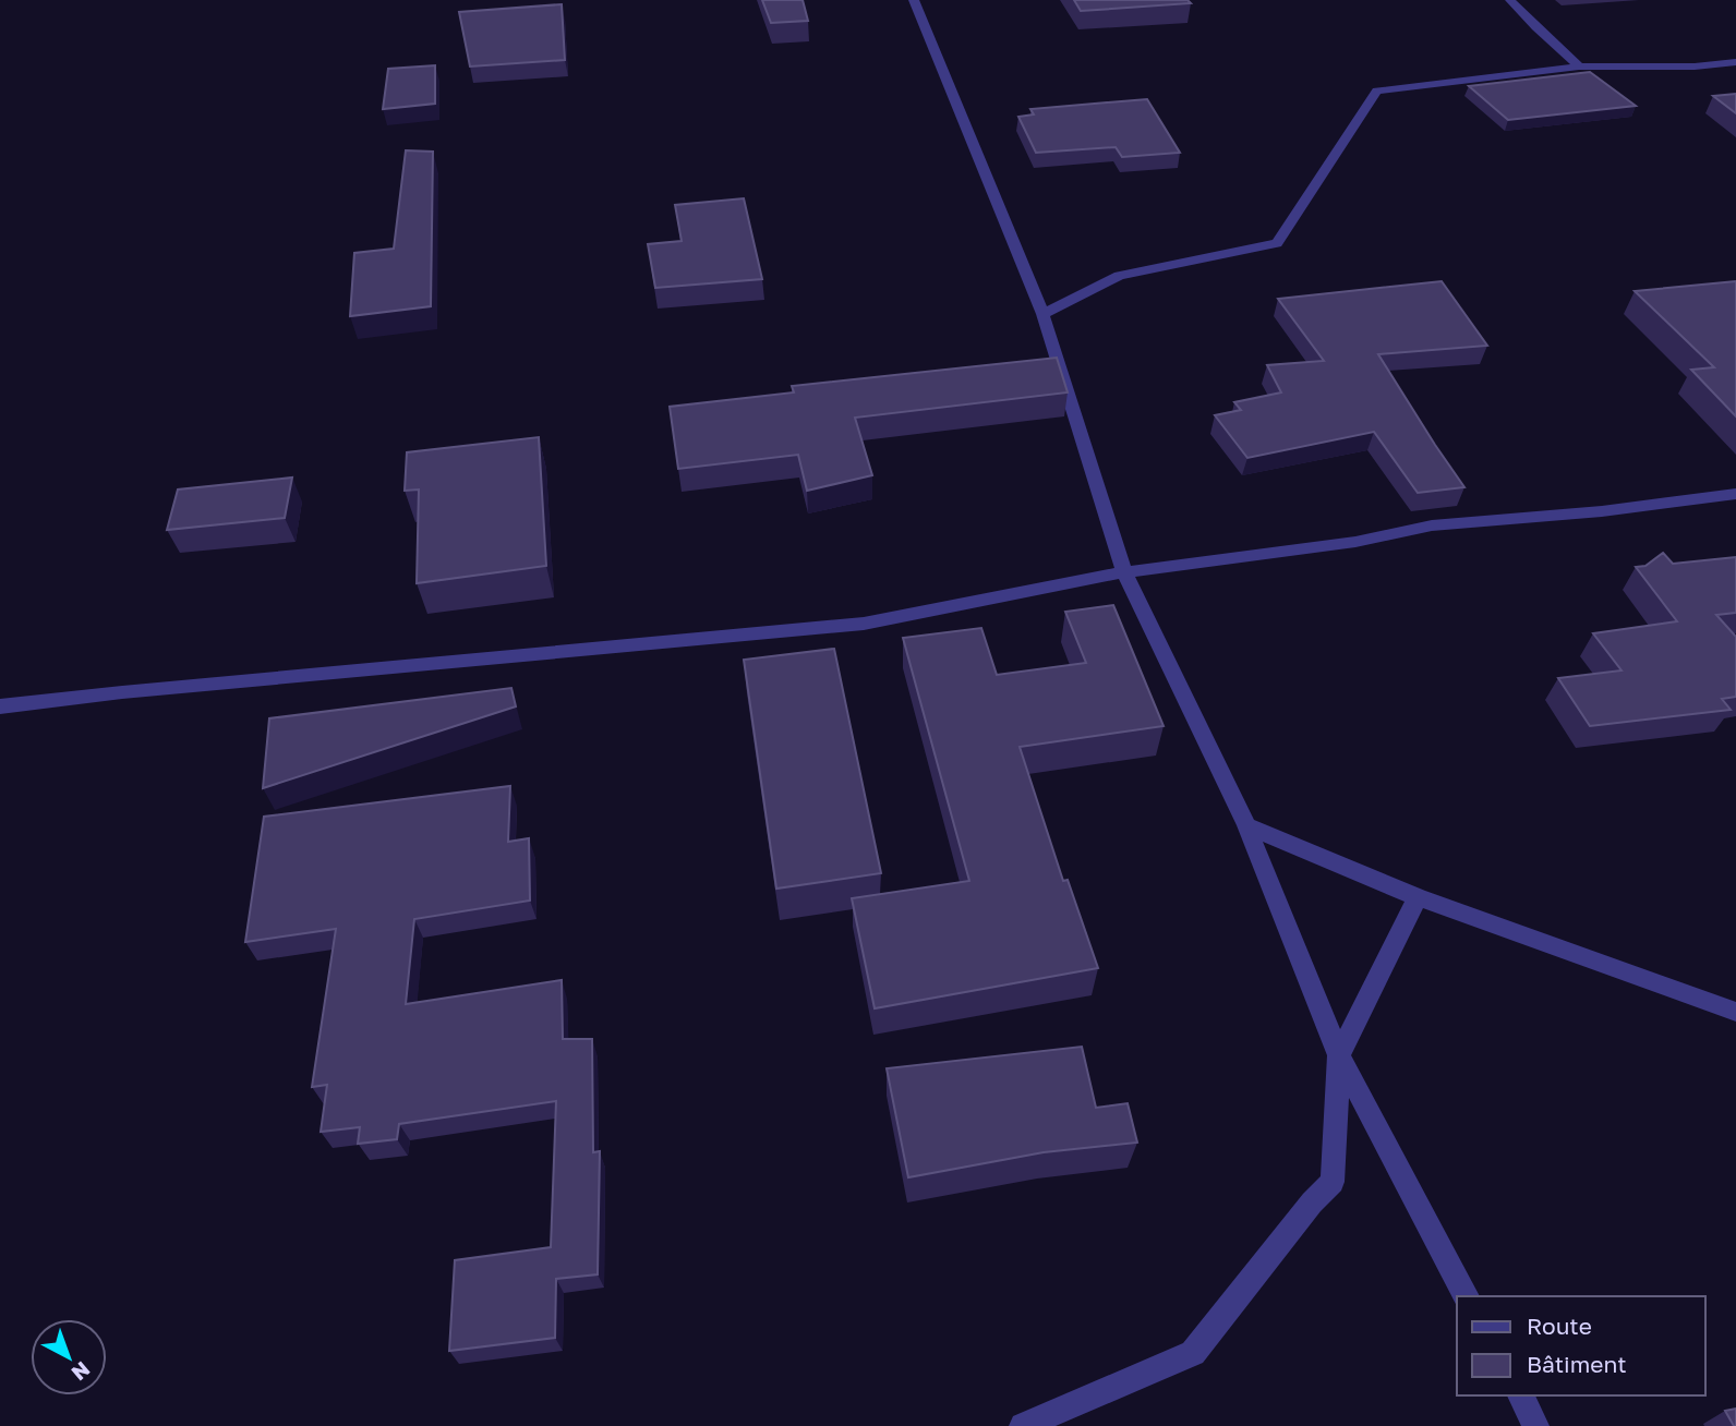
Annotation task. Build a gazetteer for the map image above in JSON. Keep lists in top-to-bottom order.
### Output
{
  "legend": ["Route", "Bâtiment"],
  "north": "bottom right"
}
